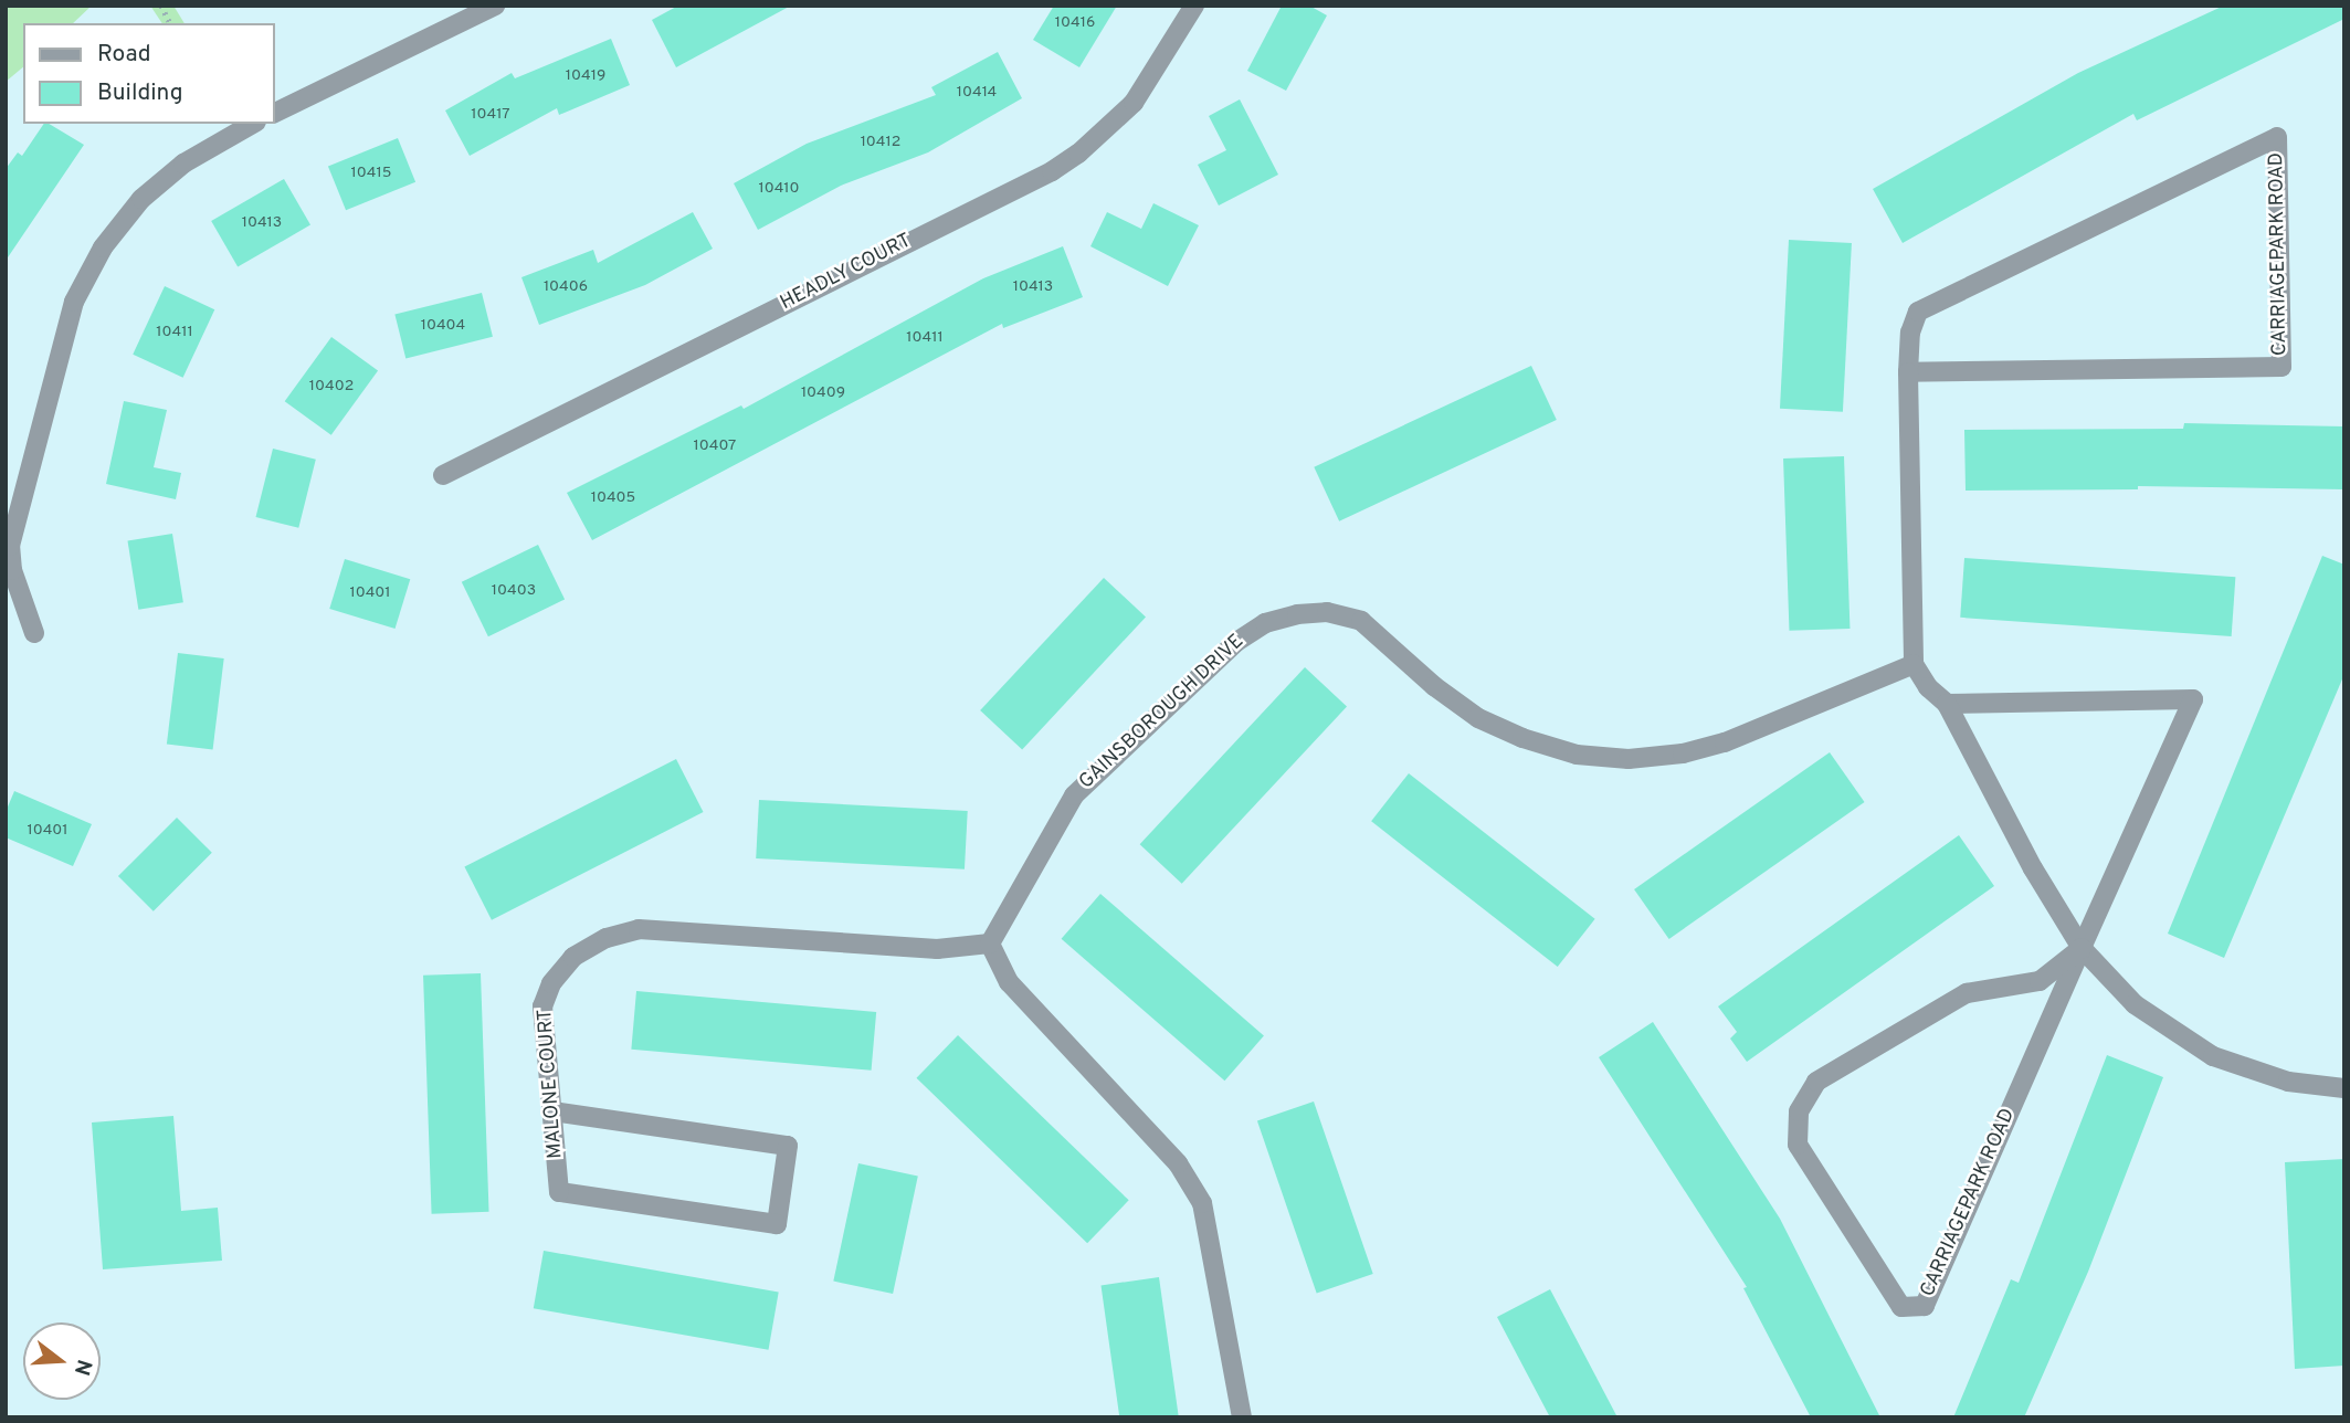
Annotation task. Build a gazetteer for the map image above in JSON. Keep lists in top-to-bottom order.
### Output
{
  "streets": {
    "street": [
      "CARRIAGEPARK ROAD",
      "HEADLY COURT",
      "GAINSBOROUGH DRIVE",
      "MALONE COURT"
    ]
  },
  "crossings": [
    ["CARRIAGEPARK ROAD", "GAINSBOROUGH DRIVE"],
    ["GAINSBOROUGH DRIVE", "MALONE COURT"]
  ],
  "house_numbers": [
    "10416",
    "10419",
    "10414",
    "10417",
    "10412",
    "10415",
    "10410",
    "10413",
    "10406",
    "10413",
    "10404",
    "10411",
    "10411",
    "10402",
    "10409",
    "10407",
    "10405",
    "10403",
    "10401",
    "10401"
  ],
  "legend": ["Road", "Building"],
  "north": "right"
}
